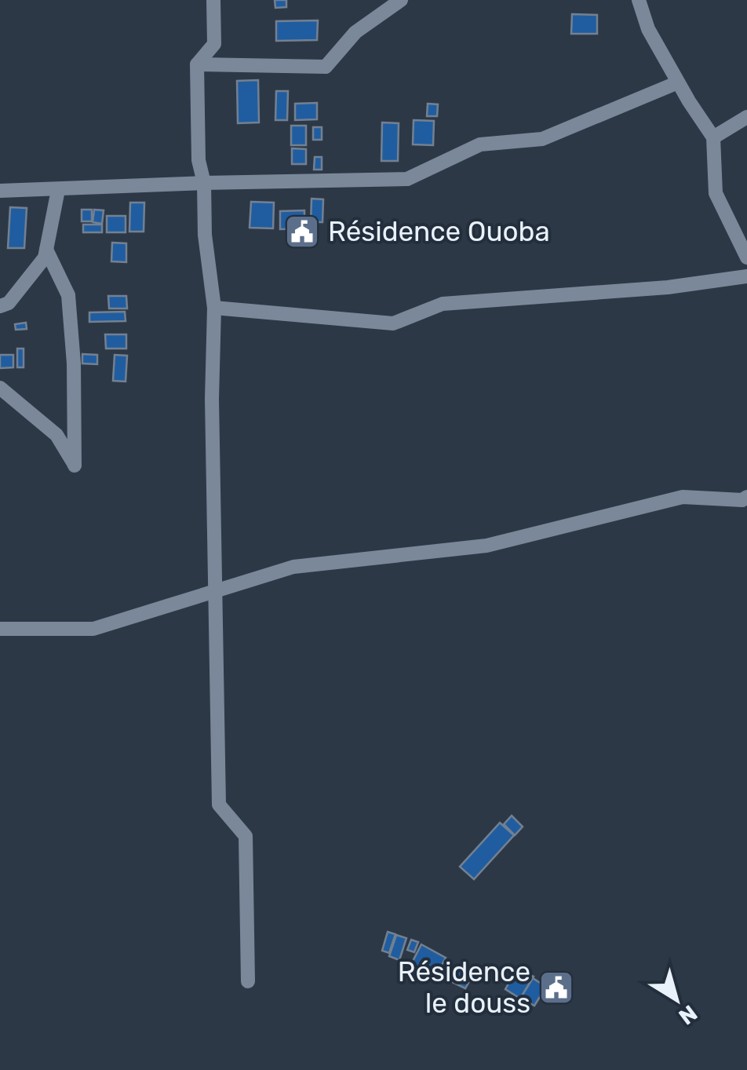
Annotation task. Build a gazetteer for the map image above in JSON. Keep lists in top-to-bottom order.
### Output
{
  "places": {
    "public building": ["Résidence Ouoba", "Résidence le douss"]
  },
  "north": "bottom right"
}
